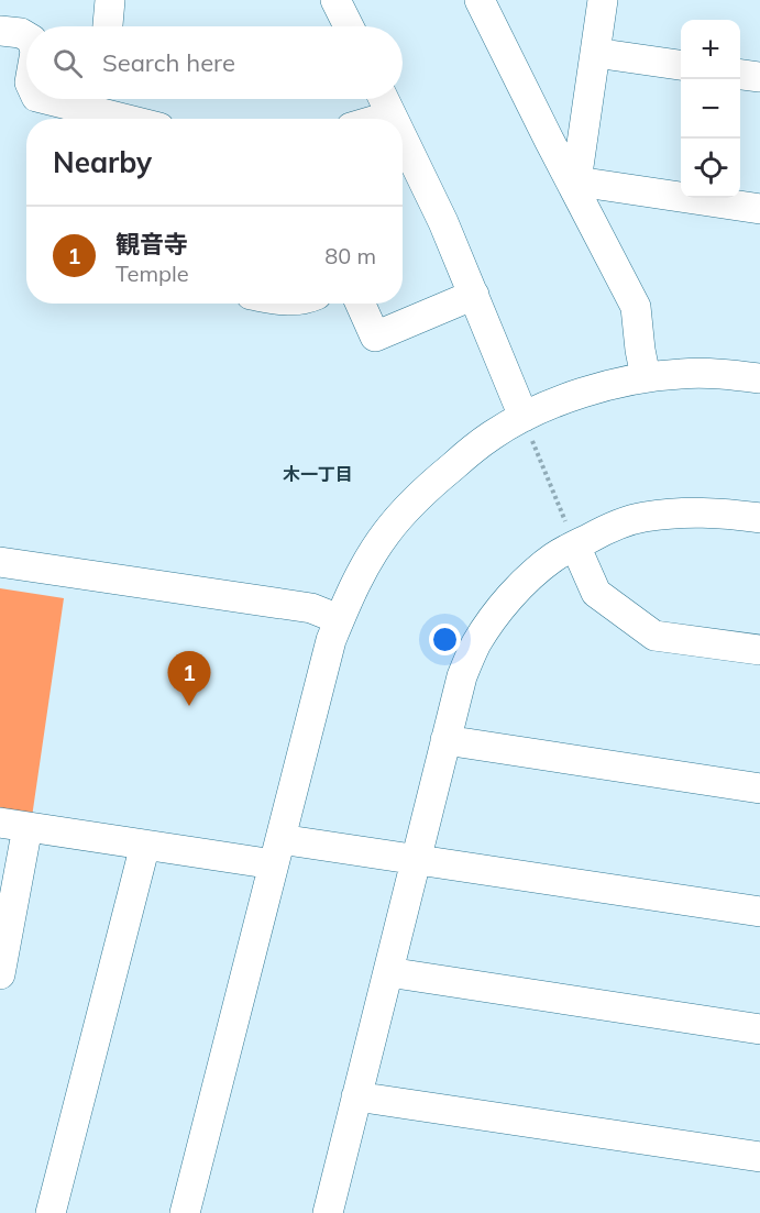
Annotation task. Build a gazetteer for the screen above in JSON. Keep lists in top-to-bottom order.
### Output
{
  "districts": ["木一丁目"],
  "page": {
    "map_buttons": ["+", "−"],
    "search": "Search here",
    "heading": "Nearby",
    "list": [
      {
        "mark": "1",
        "name": "観音寺",
        "note": "Temple",
        "value": "80 m"
      }
    ],
    "pins": "1"
  }
}
